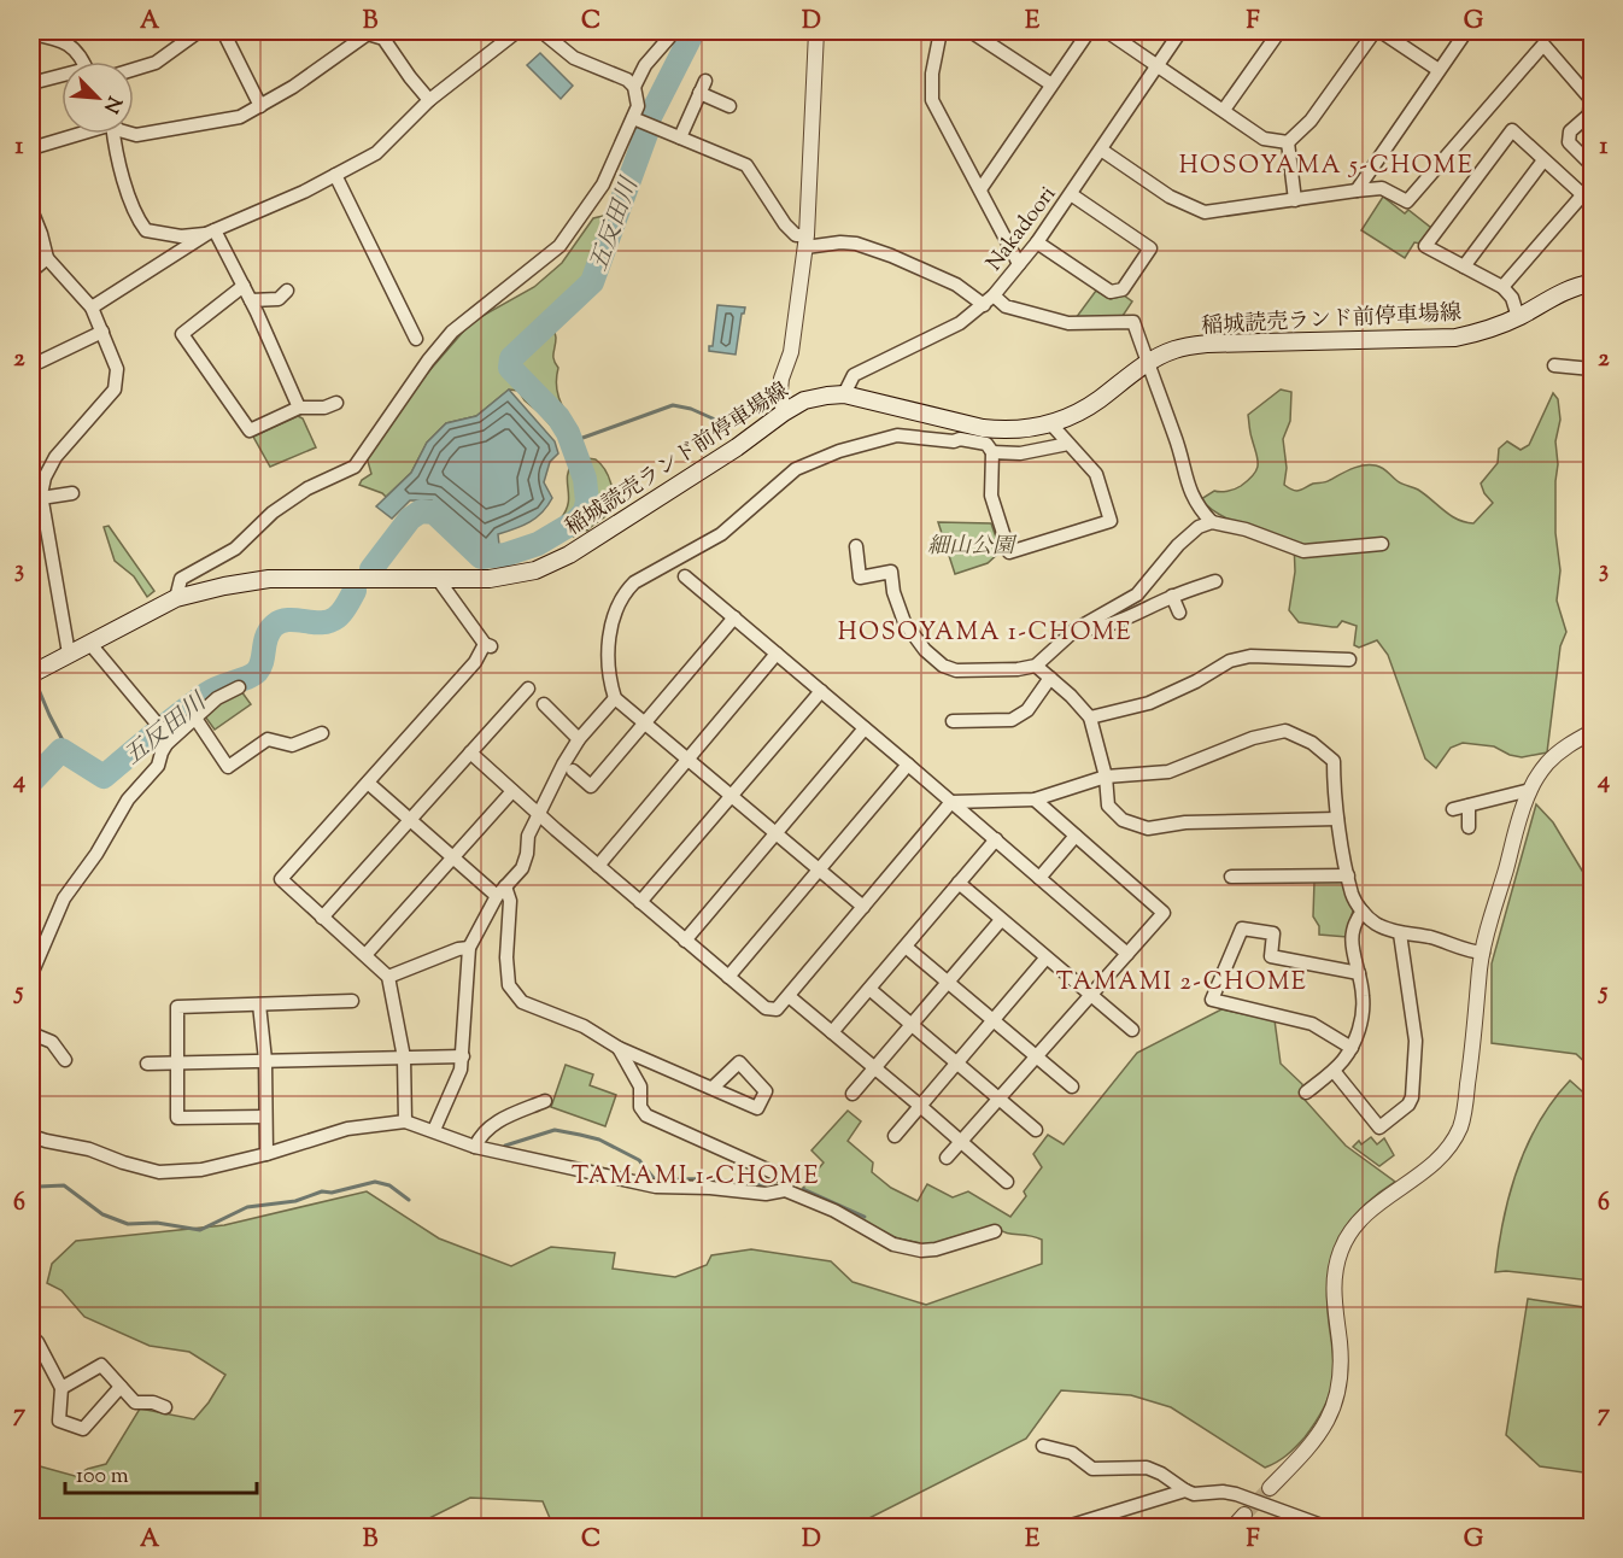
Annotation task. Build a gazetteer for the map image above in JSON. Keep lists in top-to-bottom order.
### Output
{
  "streets": {
    "main road": ["稲城読売ランド前停車場線"],
    "street": ["Nakadoori"]
  },
  "crossings": [
    ["Nakadoori", "稲城読売ランド前停車場線"]
  ],
  "districts": [
    "HOSOYAMA 5-CHOME",
    "HOSOYAMA 1-CHOME",
    "TAMAMI 2-CHOME",
    "TAMAMI 1-CHOME"
  ],
  "water": ["五反田川"],
  "parks": ["細山公園"],
  "scale_bar": "100 m",
  "north": "bottom right",
  "grid": {
    "columns": [
      "A",
      "B",
      "C",
      "D",
      "E",
      "F",
      "G"
    ],
    "rows": [
      "1",
      "2",
      "3",
      "4",
      "5",
      "6",
      "7"
    ]
  }
}
